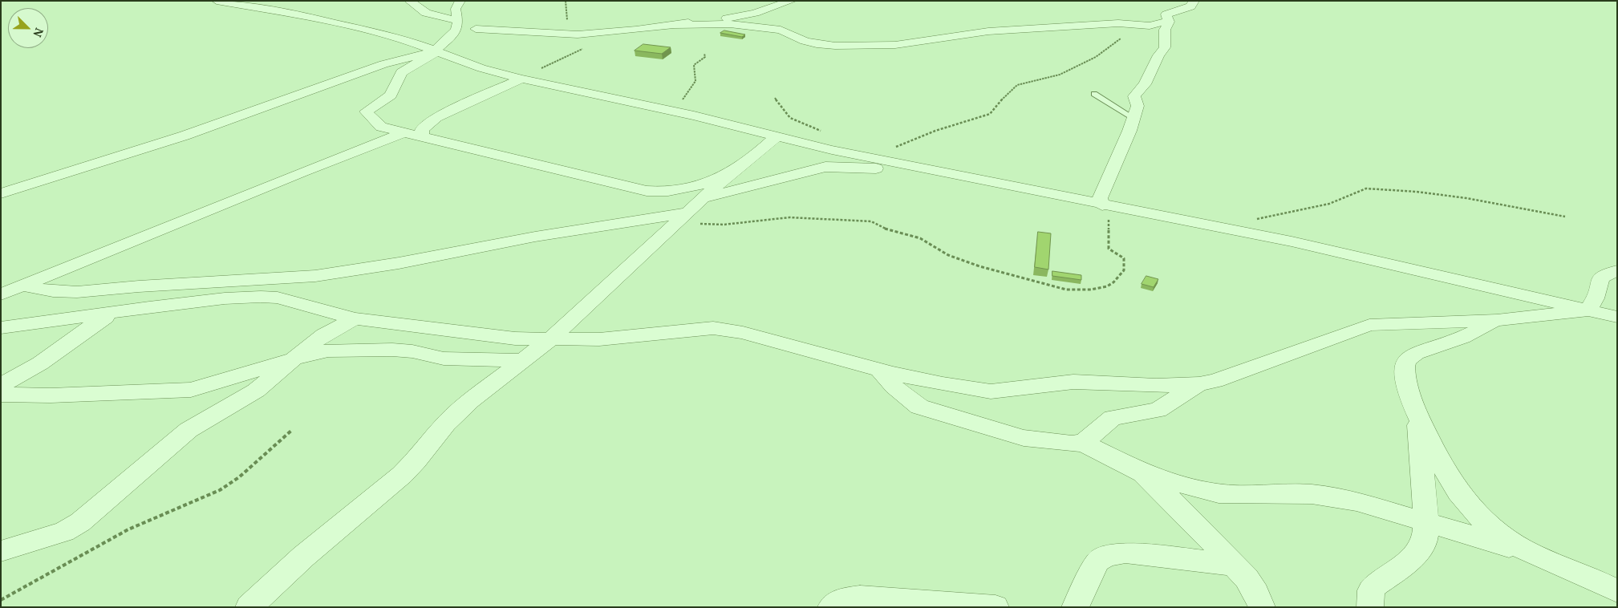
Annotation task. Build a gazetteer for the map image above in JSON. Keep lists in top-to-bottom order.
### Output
{
  "north": "bottom right"
}
